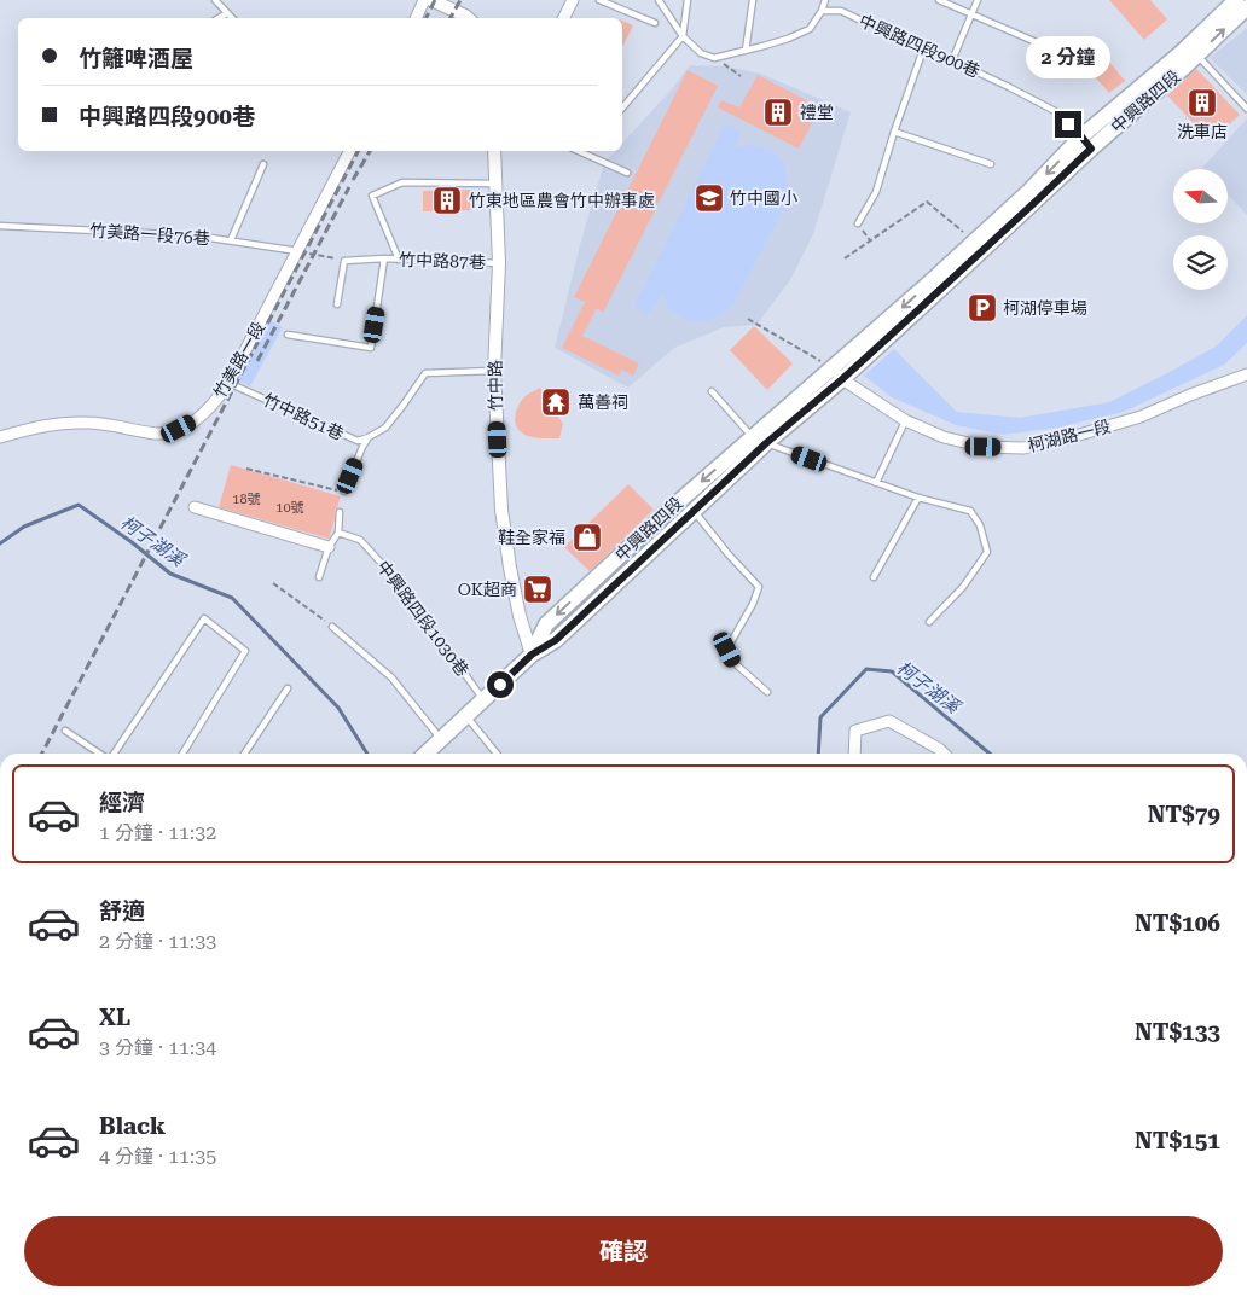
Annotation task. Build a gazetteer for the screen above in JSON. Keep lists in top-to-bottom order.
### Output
{
  "streets": {
    "main road": ["中興路四段"],
    "street": ["竹美路一段", "竹中路", "柯湖路一段"],
    "lane": [
      "中興路四段900巷",
      "竹美路一段76巷",
      "竹中路87巷",
      "竹中路51巷",
      "中興路四段1030巷"
    ]
  },
  "crossings": [
    ["中興路四段900巷", "中興路四段"],
    ["中興路四段", "竹中路"],
    ["中興路四段", "柯湖路一段"],
    ["中興路四段", "中興路四段1030巷"],
    ["竹美路一段76巷", "竹美路一段"],
    ["竹中路87巷", "竹中路"],
    ["竹美路一段", "竹中路51巷"],
    ["竹中路", "竹中路51巷"]
  ],
  "water": ["柯子湖溪"],
  "places": {
    "building": ["洗車店", "禮堂", "竹東地區農會竹中辦事處"],
    "school or university": ["竹中國小"],
    "parking": ["柯湖停車場"],
    "temple": ["萬善祠"],
    "shop": ["鞋全家福"],
    "supermarket": ["OK超商"]
  },
  "house_numbers": ["18號", "10號"],
  "north": "left",
  "page": {
    "banner": ["竹籬啤酒屋", "中興路四段900巷"],
    "bubble": "2 分鐘",
    "list": [
      {
        "name": "經濟",
        "note": "1 分鐘 · 11:32",
        "value": "NT$79"
      },
      {
        "name": "舒適",
        "note": "2 分鐘 · 11:33",
        "value": "NT$106"
      },
      {
        "name": "XL",
        "note": "3 分鐘 · 11:34",
        "value": "NT$133"
      },
      {
        "name": "Black",
        "note": "4 分鐘 · 11:35",
        "value": "NT$151"
      }
    ],
    "buttons": "確認"
  }
}
